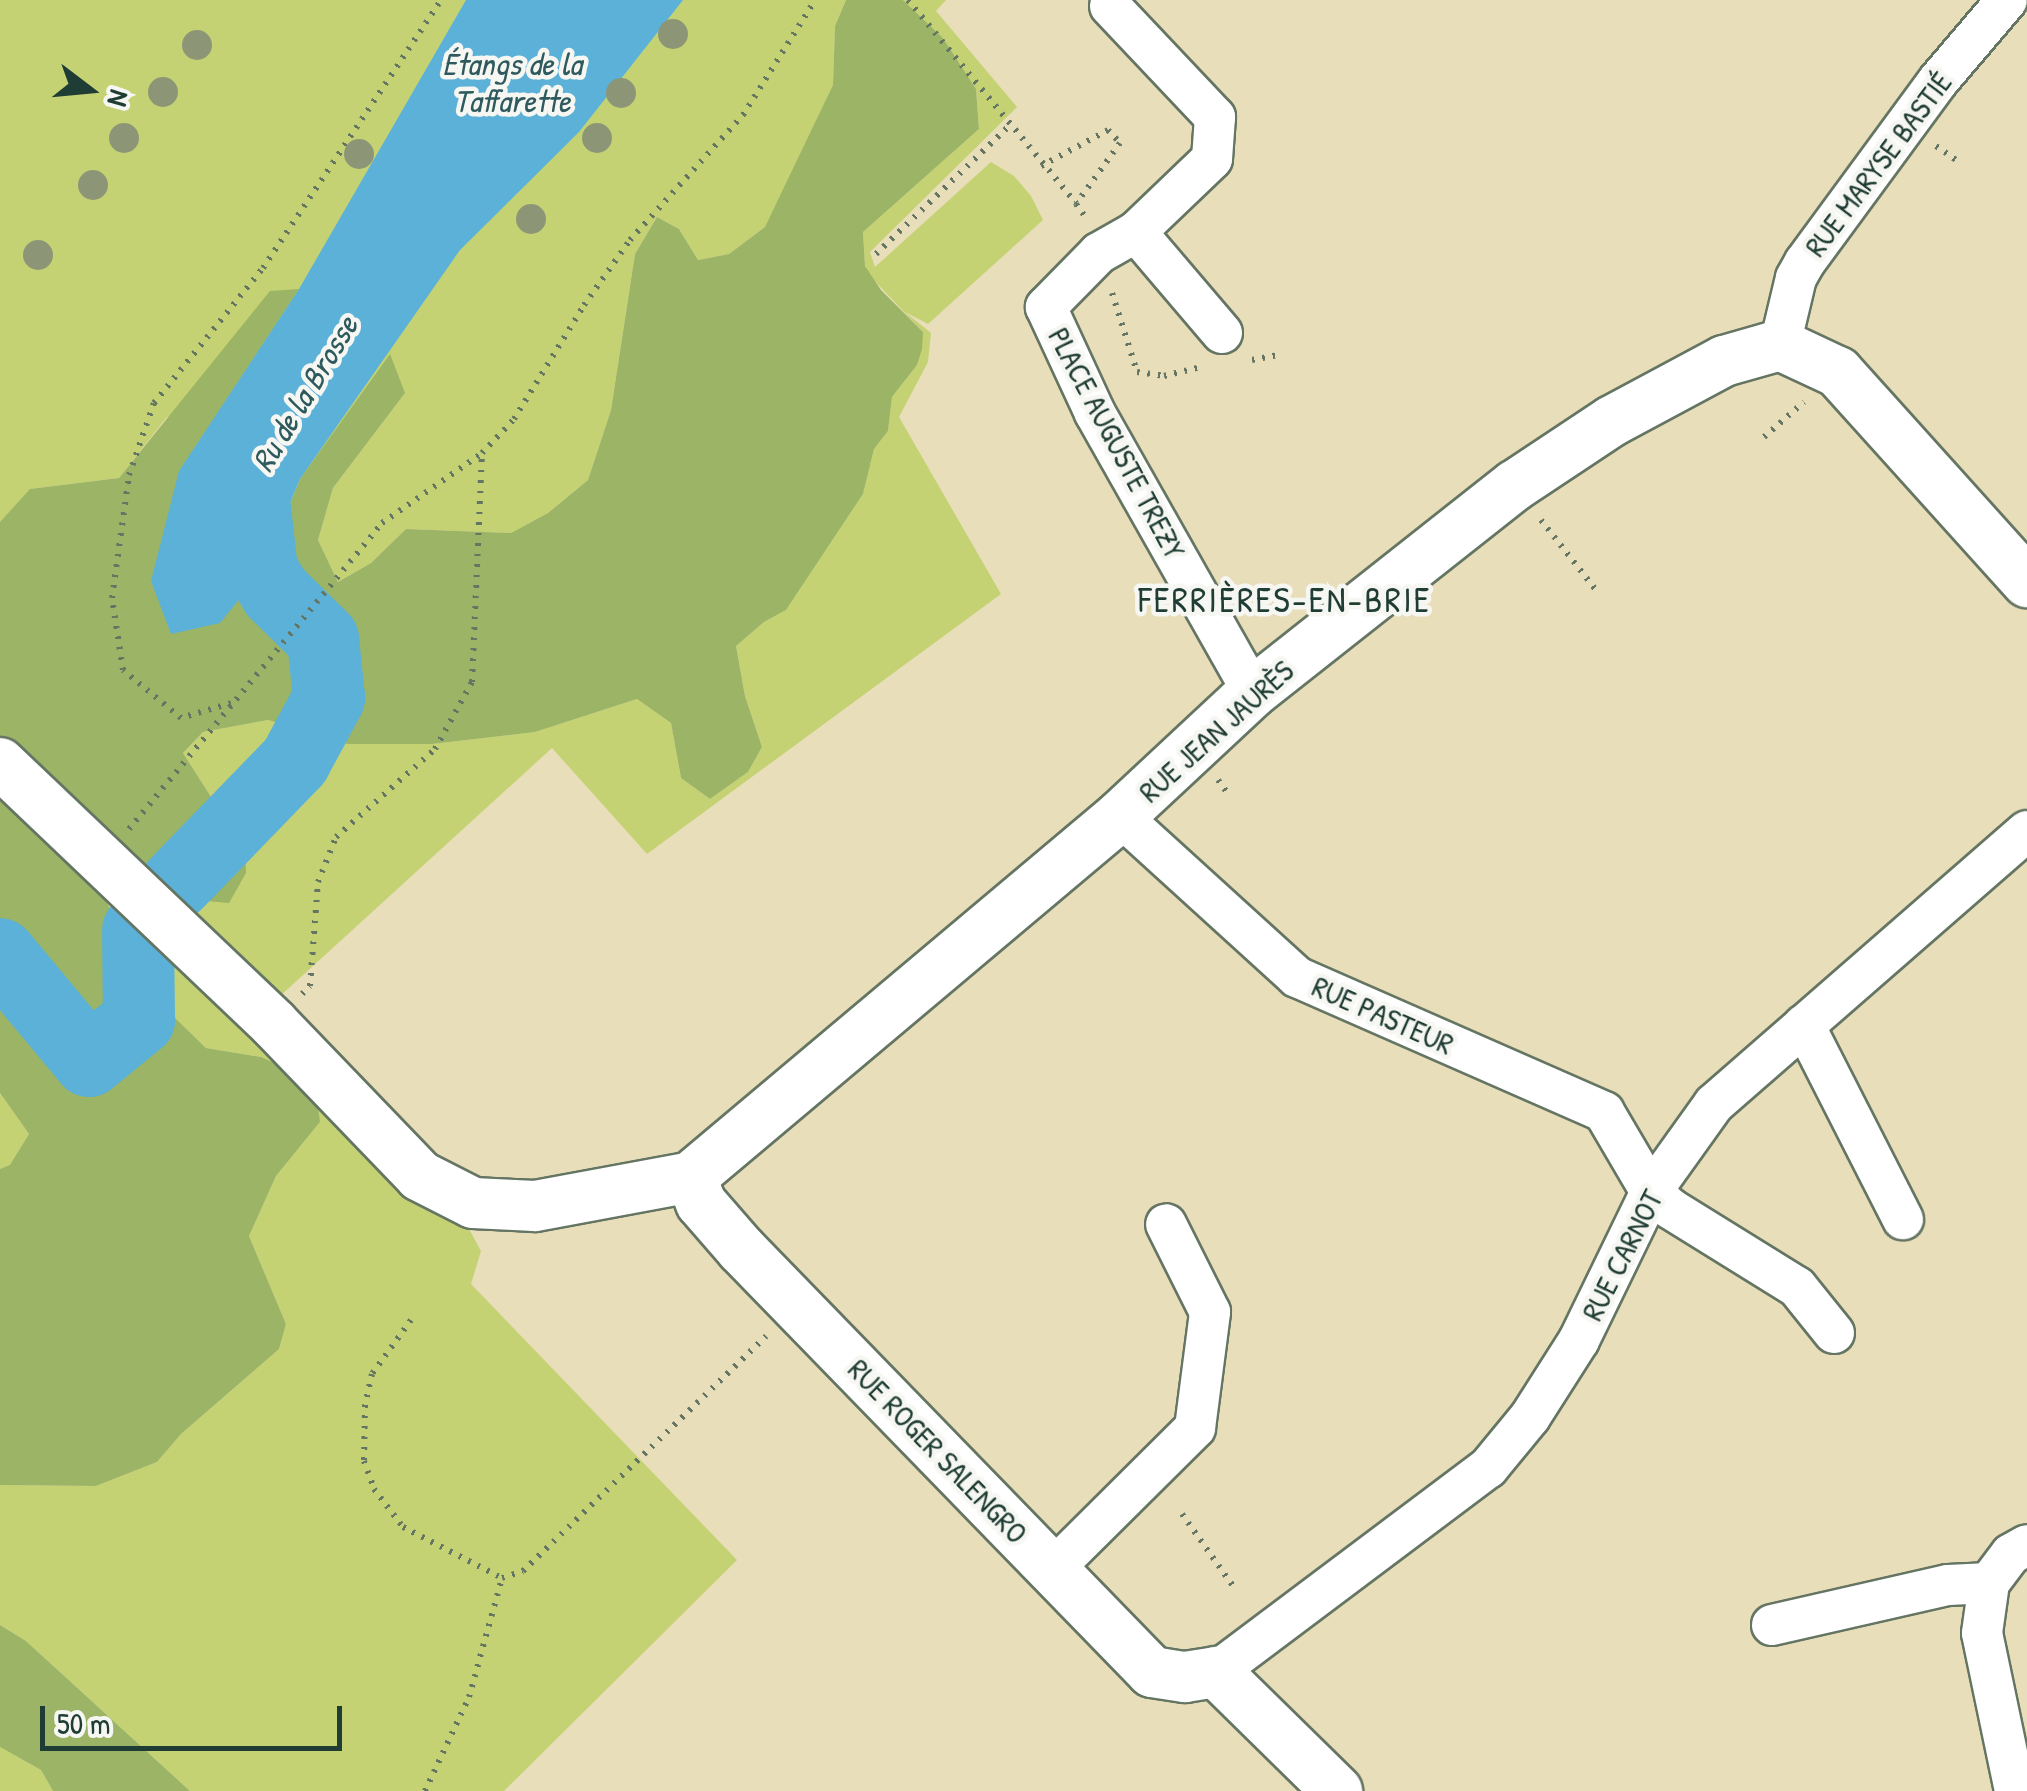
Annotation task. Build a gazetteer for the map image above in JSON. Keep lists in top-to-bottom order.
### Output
{
  "streets": {
    "main road": ["RUE JEAN JAURÈS", "RUE ROGER SALENGRO"],
    "street": [
      "RUE MARYSE BASTIÉ",
      "PLACE AUGUSTE TREZY",
      "RUE PASTEUR",
      "RUE CARNOT"
    ]
  },
  "crossings": [
    ["RUE MARYSE BASTIÉ", "RUE JEAN JAURÈS"],
    ["PLACE AUGUSTE TREZY", "RUE JEAN JAURÈS"],
    ["RUE JEAN JAURÈS", "RUE PASTEUR"],
    ["RUE JEAN JAURÈS", "RUE ROGER SALENGRO"],
    ["RUE PASTEUR", "RUE CARNOT"],
    ["RUE CARNOT", "RUE ROGER SALENGRO"]
  ],
  "districts": ["FERRIÈRES-EN-BRIE"],
  "water": ["Étangs de la Taffarette", "Ru de la Brosse"],
  "scale_bar": "50 m",
  "north": "right"
}
